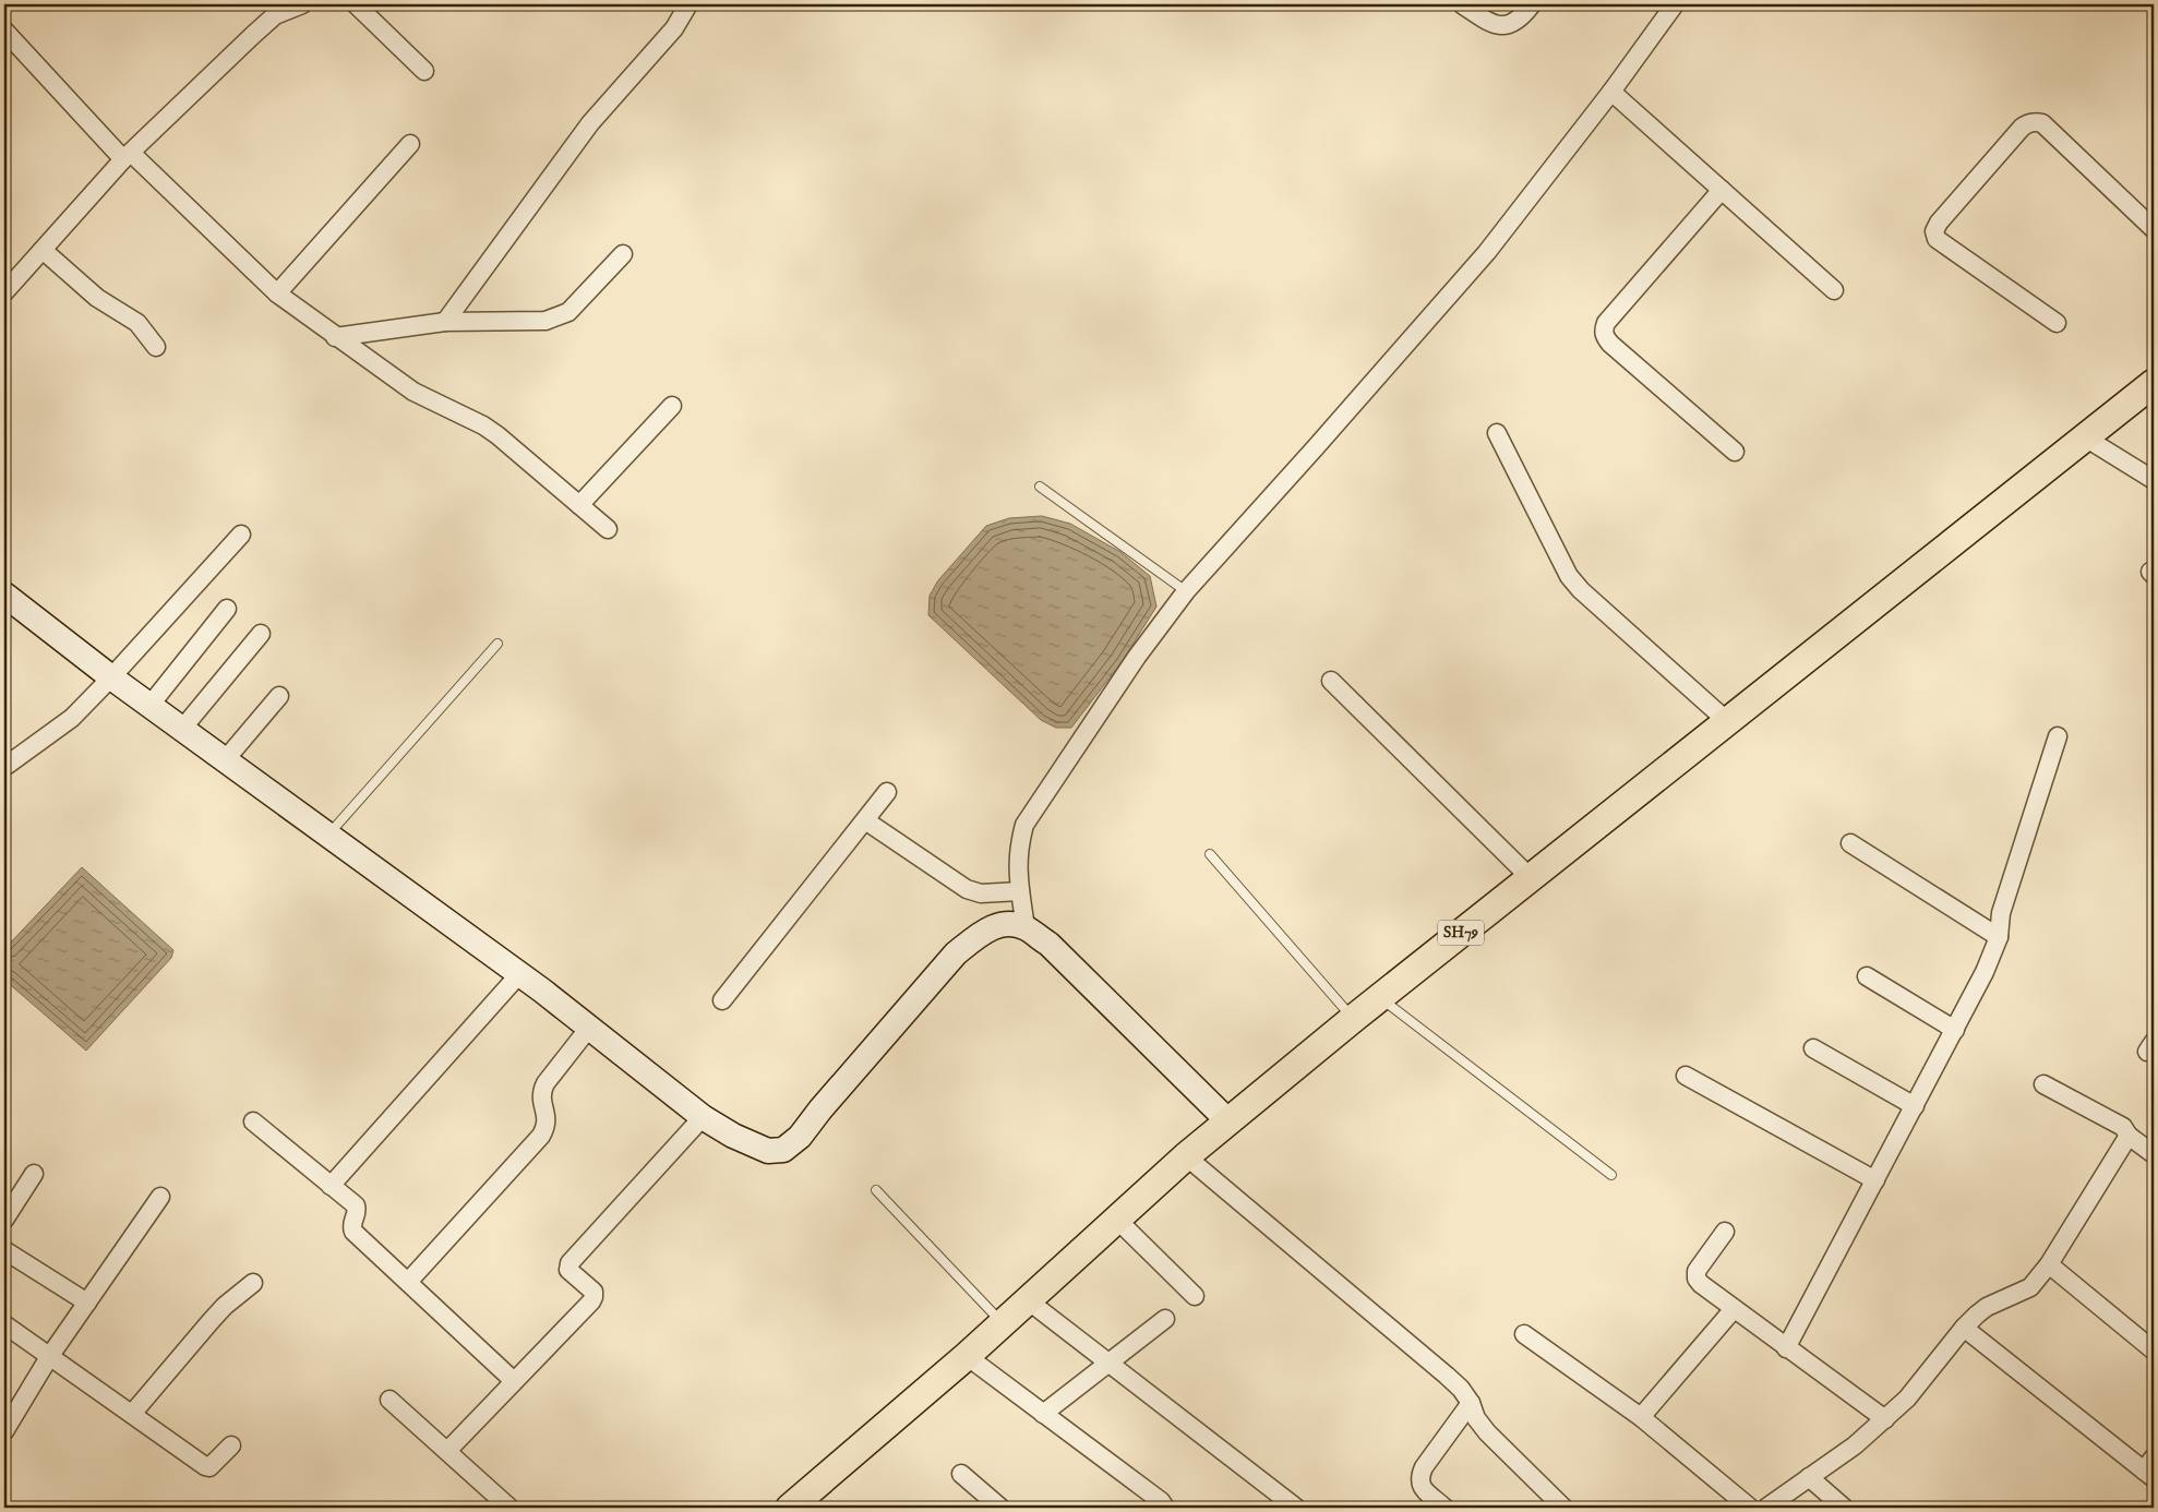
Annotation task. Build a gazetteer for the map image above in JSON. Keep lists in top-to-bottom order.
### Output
{
  "streets": {
    "main road": ["SH79"]
  }
}
